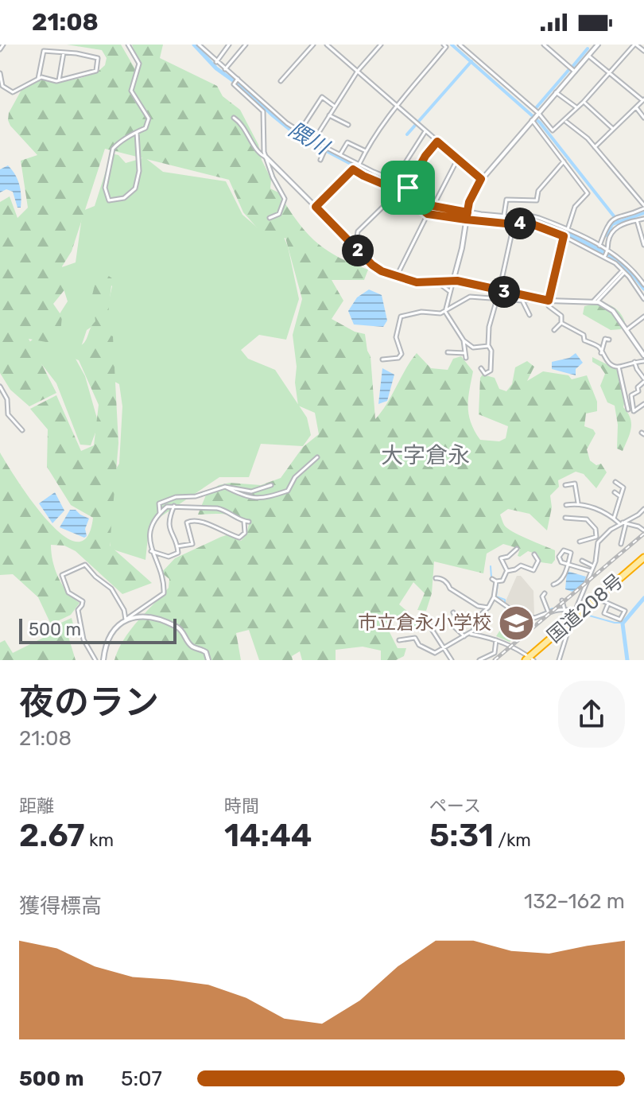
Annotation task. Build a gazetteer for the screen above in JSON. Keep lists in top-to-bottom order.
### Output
{
  "streets": {
    "highway": ["国道208号"]
  },
  "districts": ["大字倉永"],
  "water": ["隈川"],
  "places": {
    "school or university": ["市立倉永小学校"]
  },
  "scale_bar": "500 m",
  "page": {
    "status": "21:08",
    "pins": ["4", "2", "3"],
    "scale": "500 m",
    "heading": ["夜のラン", "21:08"],
    "stats": [
      ["距離", "2.67 km"],
      ["時間", "14:44"],
      ["ペース", "5:31 /km"]
    ],
    "chart": ["獲得標高", "132–162 m"],
    "list": [
      {
        "name": "500 m",
        "note": "5:07"
      }
    ]
  }
}
